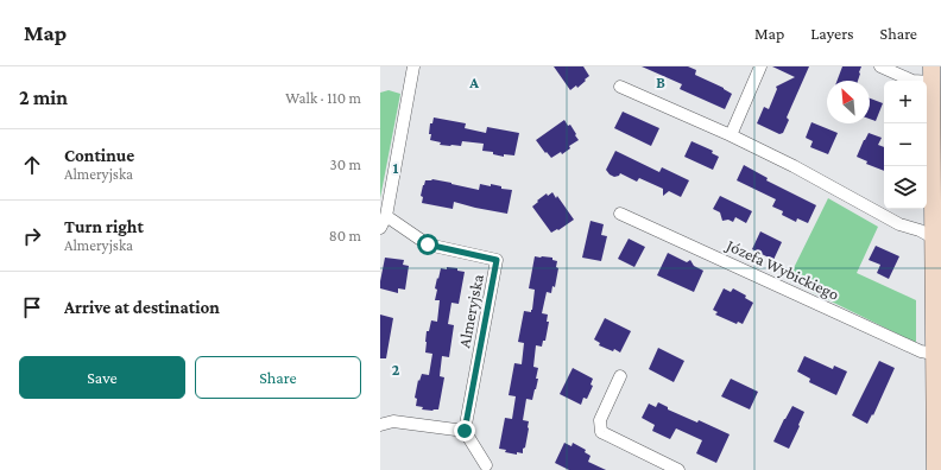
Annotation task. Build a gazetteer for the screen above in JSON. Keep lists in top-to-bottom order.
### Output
{
  "streets": {
    "street": ["Józefa Wybickiego", "Almeryjska"]
  },
  "north": "top left",
  "page": {
    "header": "Map",
    "nav": ["Map", "Layers", "Share"],
    "heading": ["2 min", "Walk · 110 m"],
    "map_buttons": ["+", "−"],
    "list": [
      ["Continue", "Almeryjska", "30 m"],
      ["Turn right", "Almeryjska", "80 m"],
      "Arrive at destination"
    ],
    "buttons": ["Save", "Share"]
  },
  "grid": {
    "columns": ["A", "B"],
    "rows": ["1", "2"]
  }
}
